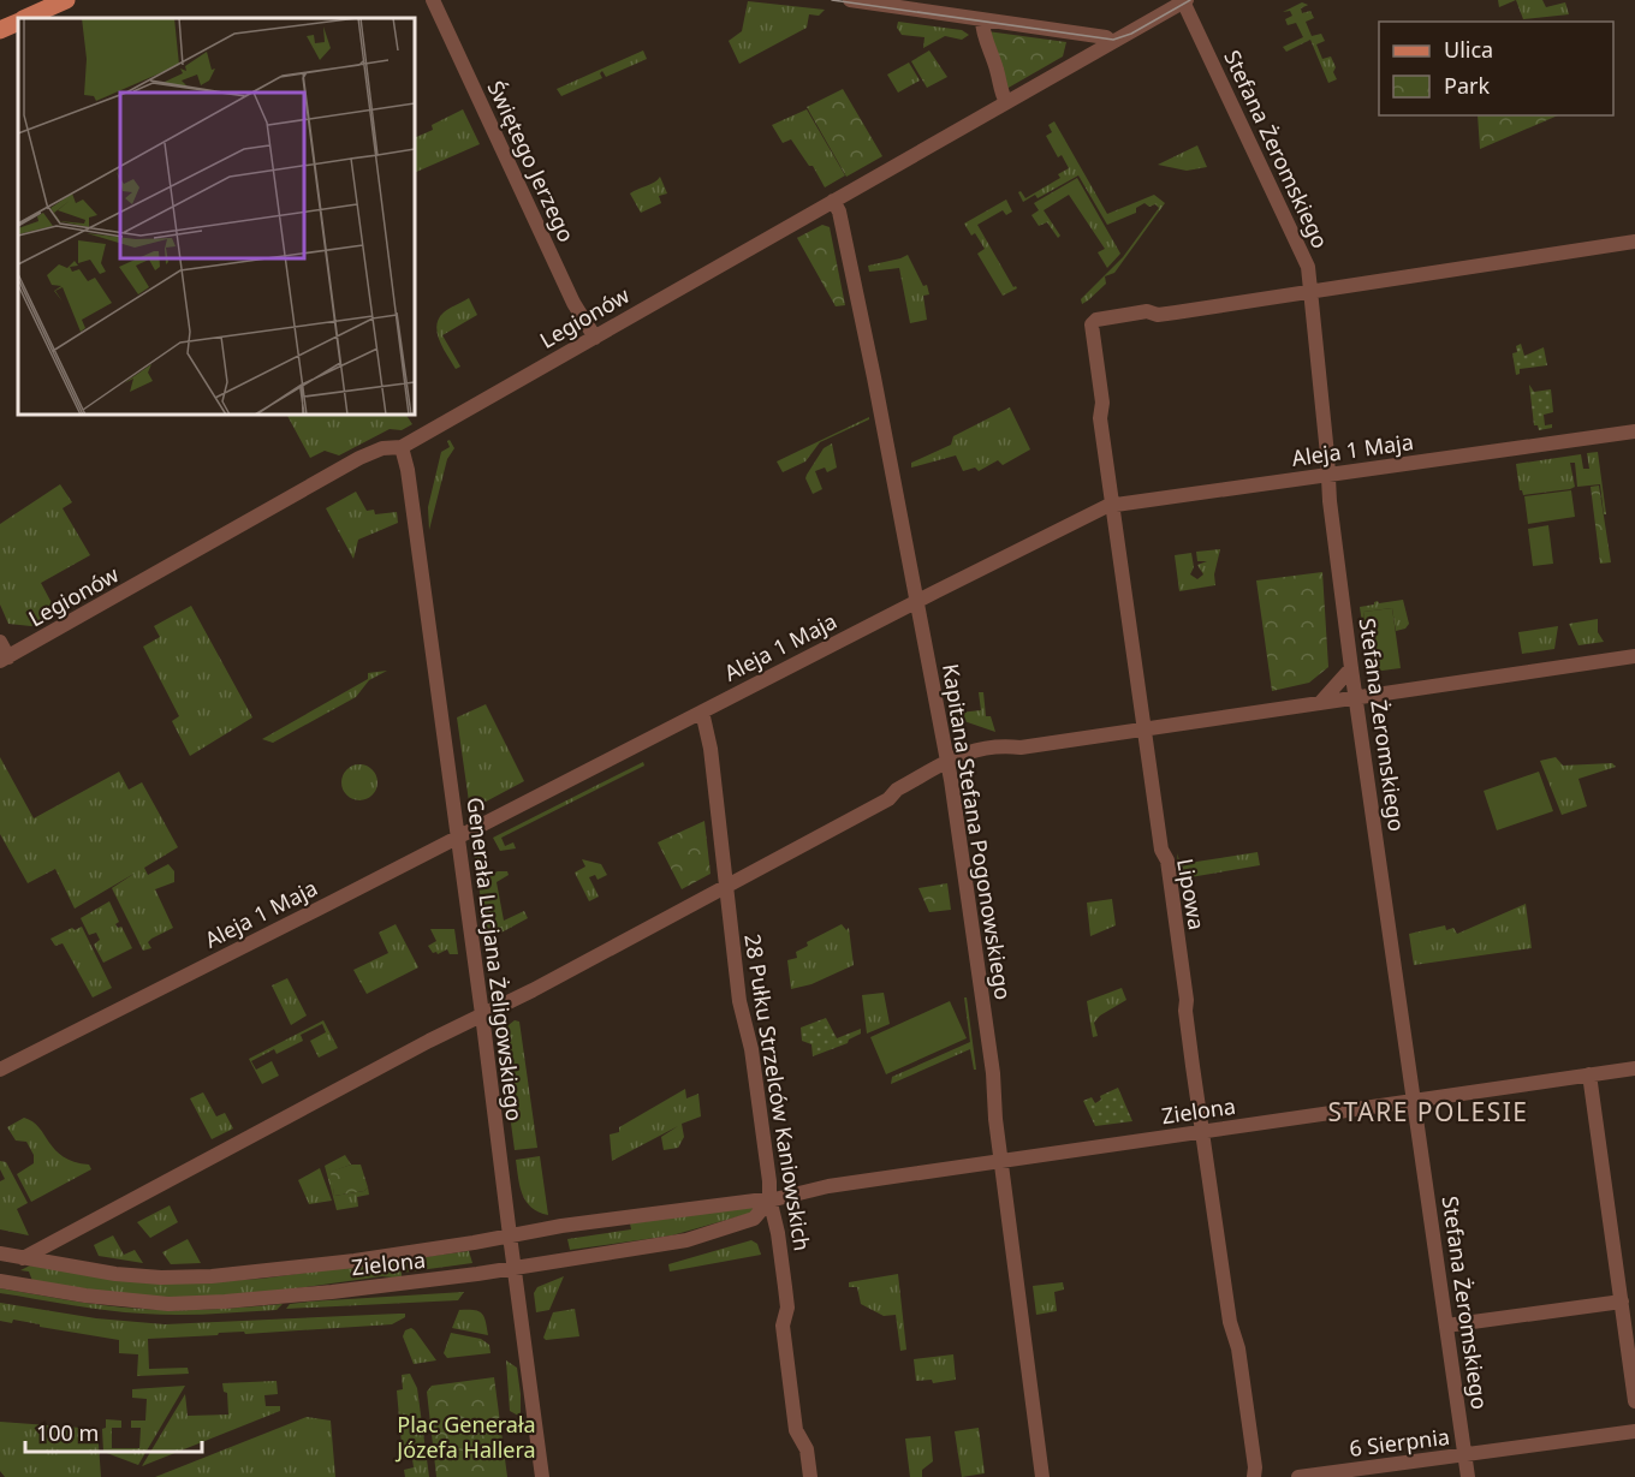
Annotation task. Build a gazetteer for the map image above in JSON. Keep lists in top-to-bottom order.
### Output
{
  "streets": {
    "street": [
      "Stefana Żeromskiego",
      "Świętego Jerzego",
      "Legionów",
      "Aleja 1 Maja",
      "Kapitana Stefana Pogonowskiego",
      "Lipowa",
      "Generała Lucjana Żeligowskiego",
      "28 Pułku Strzelców Kaniowskich",
      "Zielona",
      "6 Sierpnia"
    ]
  },
  "crossings": [
    ["Stefana Żeromskiego", "Legionów"],
    ["Stefana Żeromskiego", "Aleja 1 Maja"],
    ["Stefana Żeromskiego", "Lipowa"],
    ["Stefana Żeromskiego", "Zielona"],
    ["Stefana Żeromskiego", "6 Sierpnia"],
    ["Świętego Jerzego", "Legionów"],
    ["Legionów", "Kapitana Stefana Pogonowskiego"],
    ["Legionów", "Generała Lucjana Żeligowskiego"],
    ["Aleja 1 Maja", "Kapitana Stefana Pogonowskiego"],
    ["Aleja 1 Maja", "Lipowa"],
    ["Aleja 1 Maja", "Generała Lucjana Żeligowskiego"],
    ["Aleja 1 Maja", "28 Pułku Strzelców Kaniowskich"],
    ["Kapitana Stefana Pogonowskiego", "Zielona"],
    ["Lipowa", "Zielona"],
    ["Generała Lucjana Żeligowskiego", "Zielona"],
    ["28 Pułku Strzelców Kaniowskich", "Zielona"]
  ],
  "districts": ["STARE POLESIE"],
  "parks": ["Plac Generała Józefa Hallera"],
  "legend": ["Ulica", "Park"],
  "scale_bar": "100 m"
}
